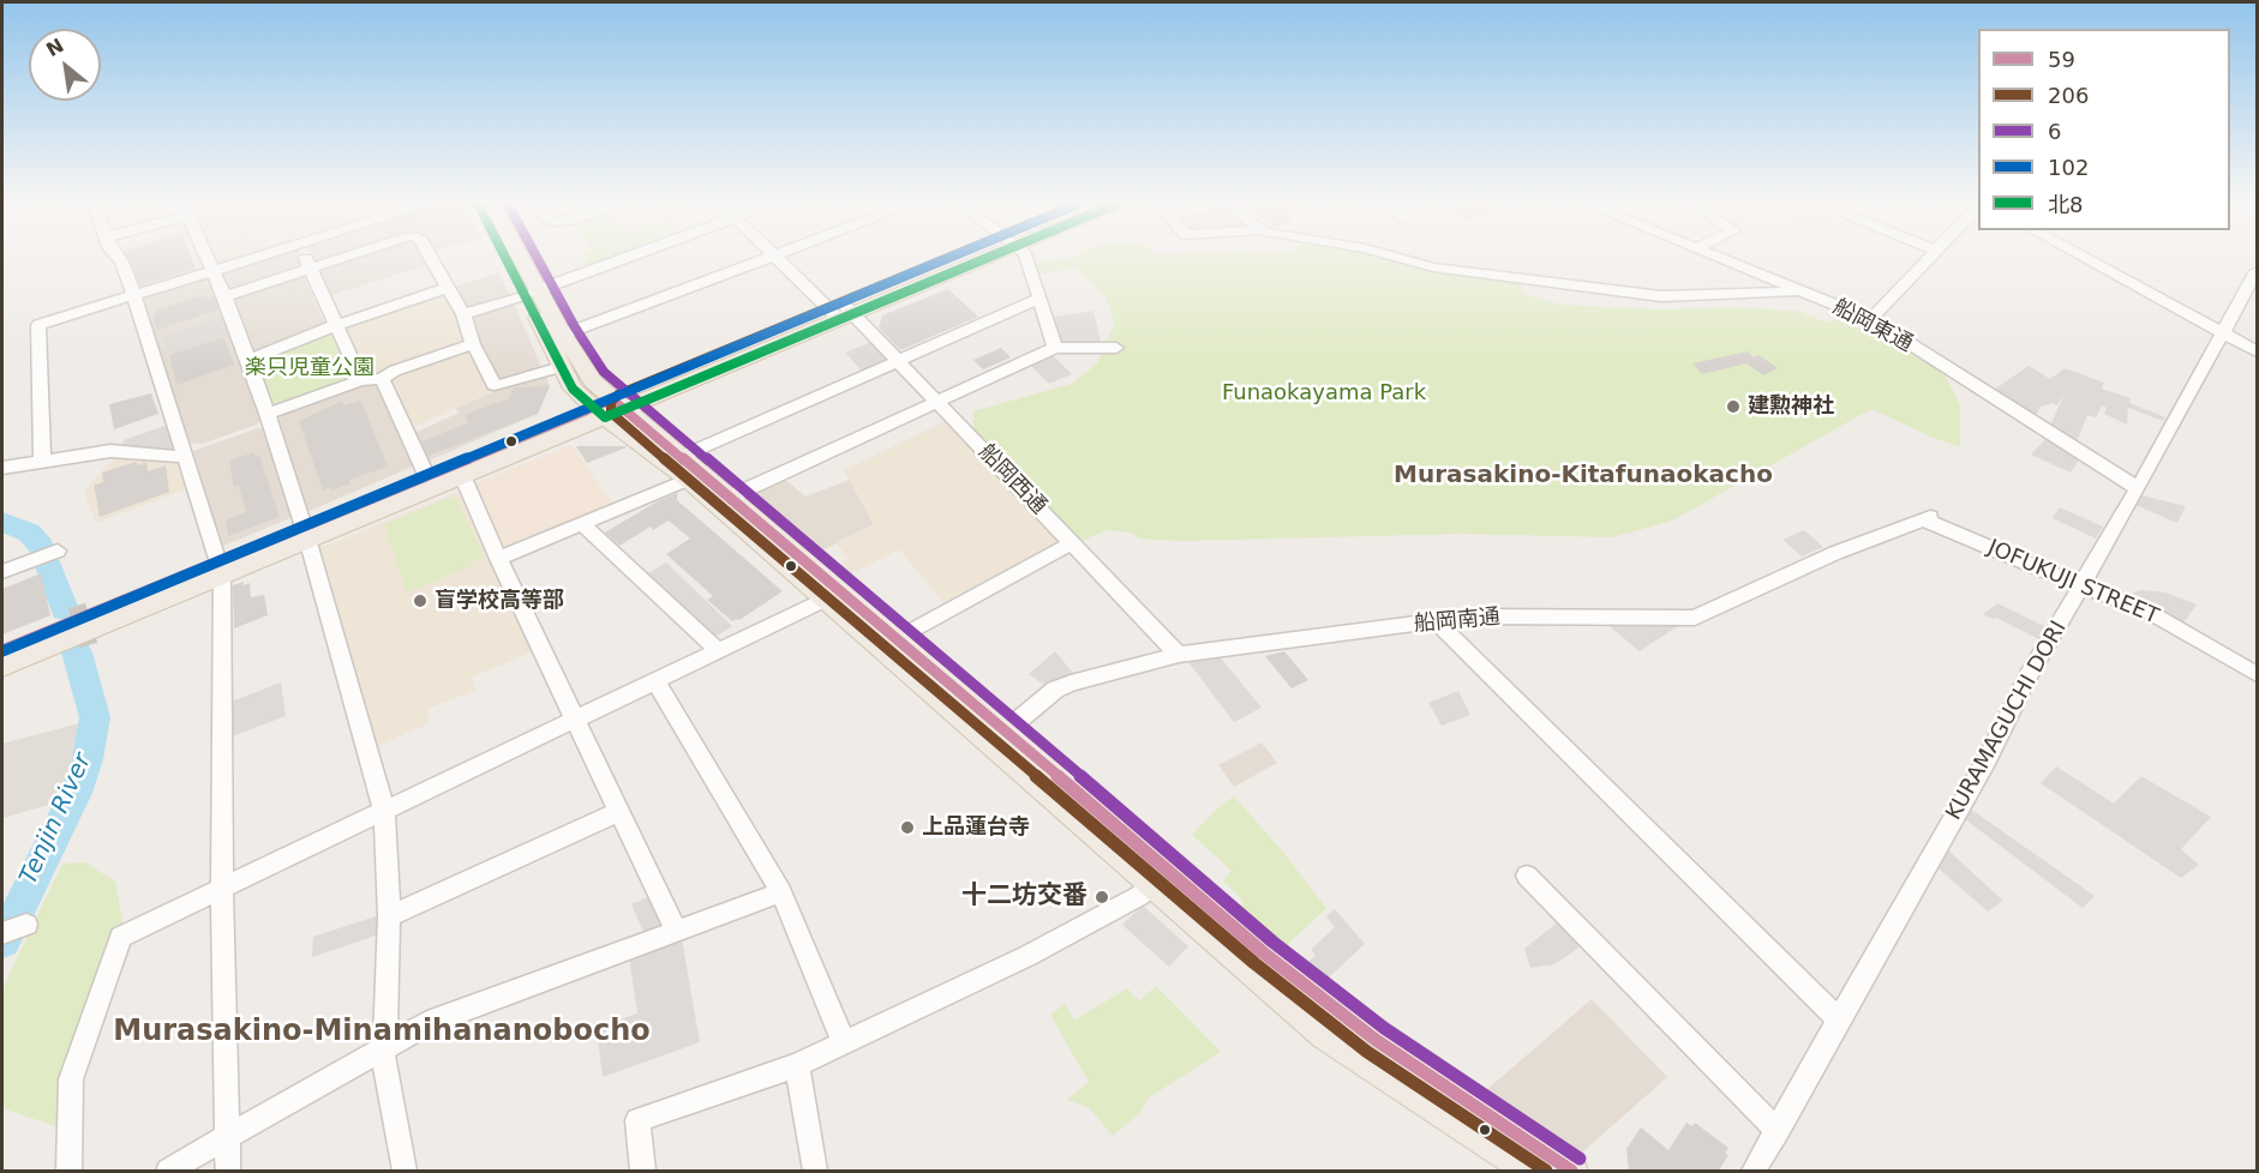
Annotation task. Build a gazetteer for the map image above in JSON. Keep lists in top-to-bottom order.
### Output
{
  "streets": {
    "street": [
      "船岡東通",
      "船岡西通",
      "JOFUKUJI STREET",
      "船岡南通",
      "KURAMAGUCHI DORI"
    ]
  },
  "crossings": [
    ["船岡東通", "KURAMAGUCHI DORI"],
    ["船岡西通", "船岡南通"],
    ["JOFUKUJI STREET", "船岡南通"],
    ["JOFUKUJI STREET", "KURAMAGUCHI DORI"]
  ],
  "districts": ["Murasakino-Kitafunaokacho", "Murasakino-Minamihananobocho"],
  "water": ["Tenjin River"],
  "parks": ["楽只児童公園", "Funaokayama Park"],
  "places": [
    "建勲神社",
    "盲学校高等部",
    "上品蓮台寺",
    "十二坊交番"
  ],
  "lines": [
    "transit line 206",
    "transit line 6",
    "transit line 102",
    "transit line 北8",
    "transit line 59"
  ],
  "legend": [
    "59",
    "206",
    "6",
    "102",
    "北8"
  ],
  "north": "top left"
}
